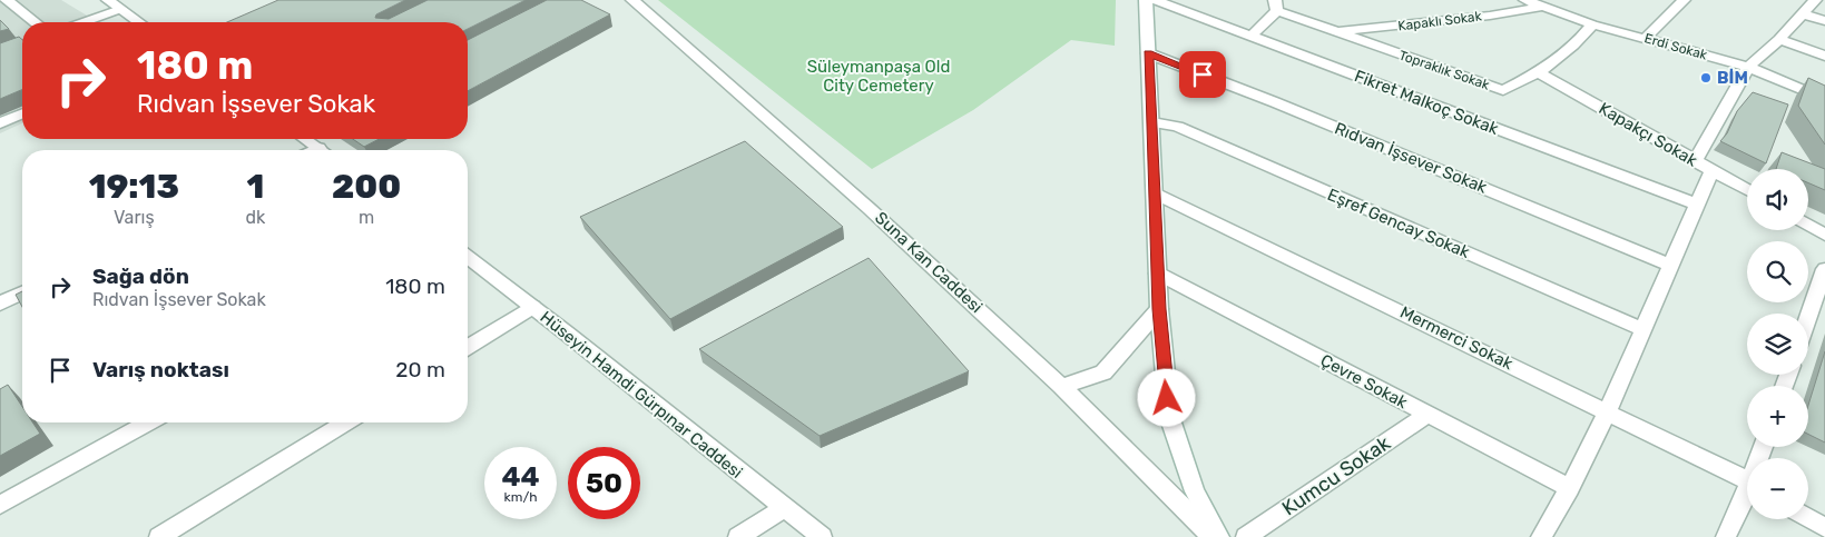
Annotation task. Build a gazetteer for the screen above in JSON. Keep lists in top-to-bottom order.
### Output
{
  "streets": {
    "street": [
      "Kapaklı Sokak",
      "Erdi Sokak",
      "Topraklık Sokak",
      "Fikret Malkoç Sokak",
      "Kapakçı Sokak",
      "Rıdvan İşsever Sokak",
      "Eşref Gencay Sokak",
      "Suna Kan Caddesi",
      "Mermerci Sokak",
      "Çevre Sokak",
      "Hüseyin Hamdi Gürpınar Caddesi",
      "Kumcu Sokak"
    ]
  },
  "crossings": [
    ["Kapaklı Sokak", "Erdi Sokak"],
    ["Kapaklı Sokak", "Topraklık Sokak"],
    ["Erdi Sokak", "Topraklık Sokak"],
    ["Topraklık Sokak", "Kapakçı Sokak"],
    ["Çevre Sokak", "Kumcu Sokak"]
  ],
  "parks": ["Süleymanpaşa Old City Cemetery"],
  "places": ["BİM"],
  "page": {
    "turn": ["180 m", "Rıdvan İşsever Sokak"],
    "eta": [
      "19:13",
      "Varış",
      "1",
      "dk",
      "200",
      "m"
    ],
    "map_buttons": ["+", "−"],
    "list": [
      {
        "name": "Sağa dön",
        "note": "Rıdvan İşsever Sokak",
        "value": "180 m"
      },
      {
        "name": "Varış noktası",
        "value": "20 m"
      }
    ],
    "speed": "44 km/h",
    "limit": "50"
  }
}
